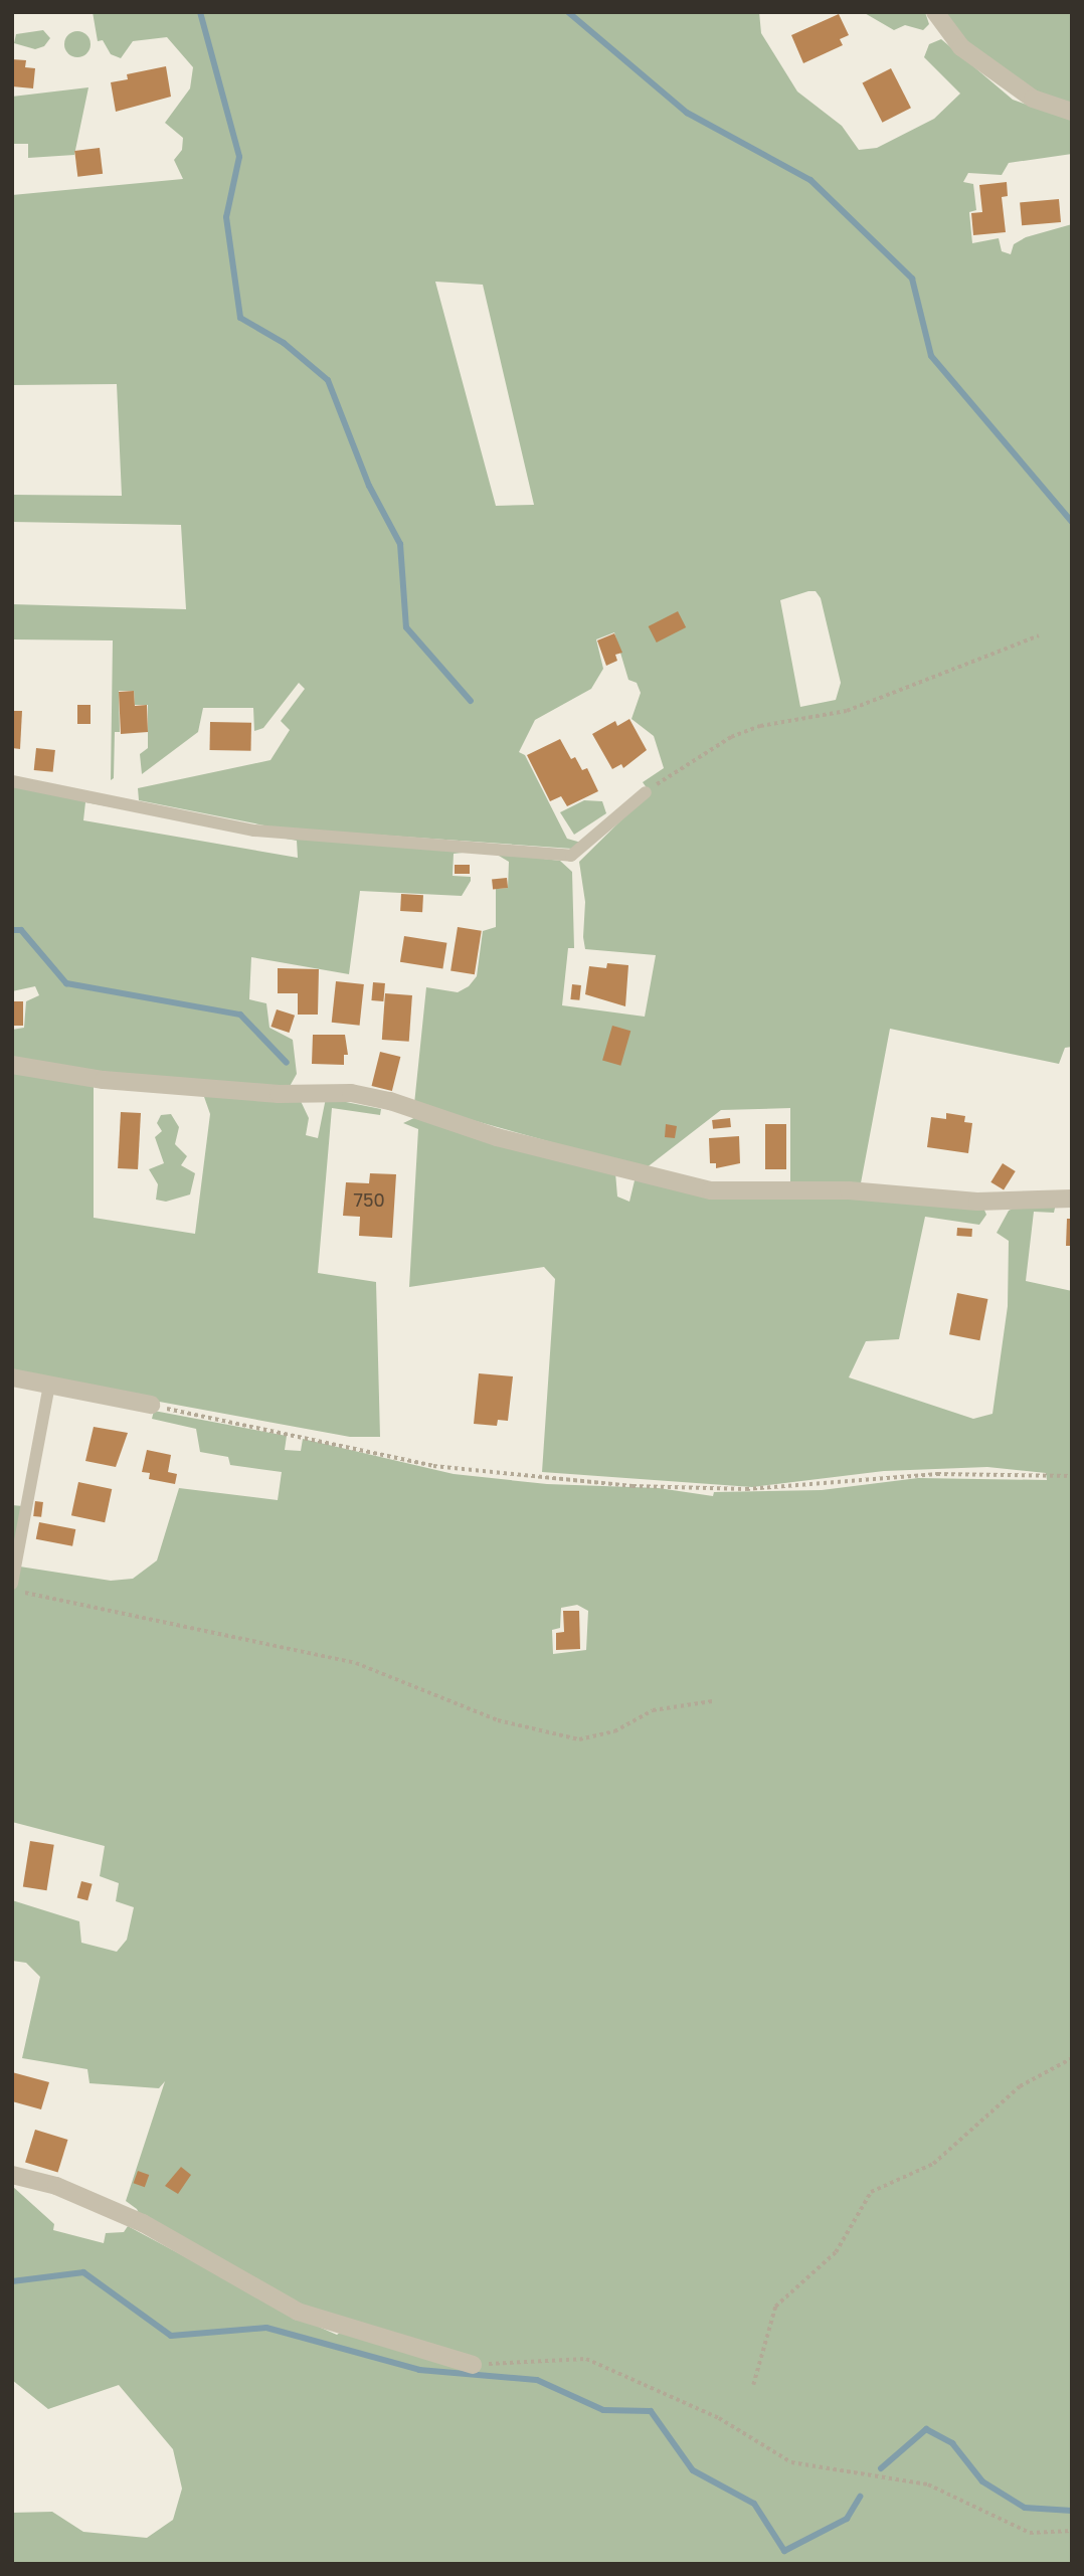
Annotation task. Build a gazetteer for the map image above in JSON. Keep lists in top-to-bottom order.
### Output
{
  "house_numbers": ["750"]
}
